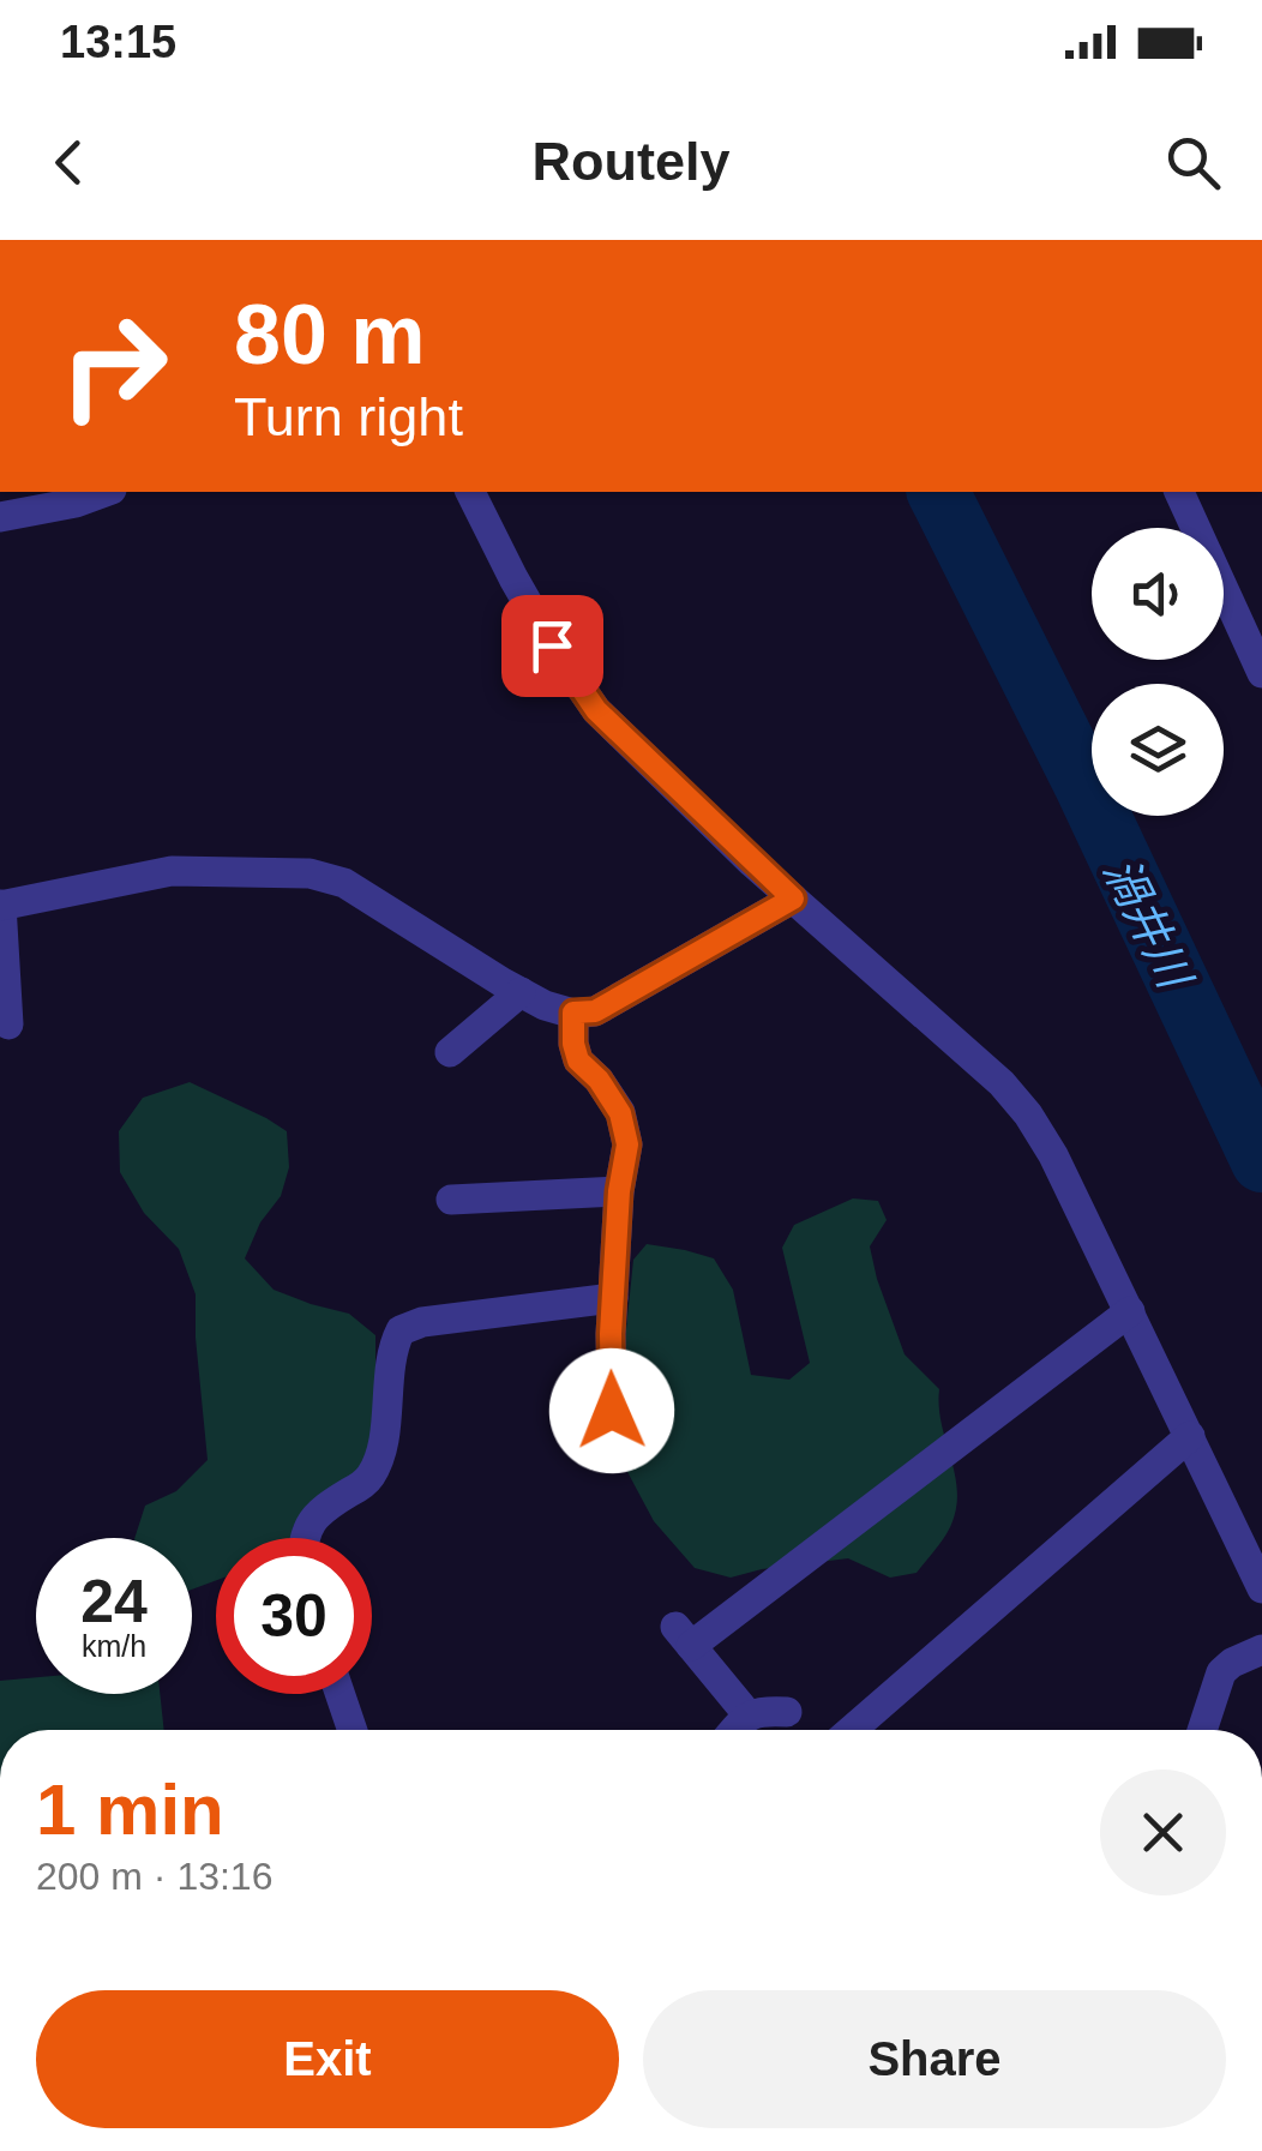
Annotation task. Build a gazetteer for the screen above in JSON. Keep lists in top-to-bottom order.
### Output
{
  "water": ["渦井川"],
  "page": {
    "status": "13:15",
    "header": "Routely",
    "turn": ["80 m", "Turn right"],
    "speed": "24 km/h",
    "limit": "30",
    "heading": ["1 min", "200 m · 13:16"],
    "buttons": ["Exit", "Share"]
  }
}
